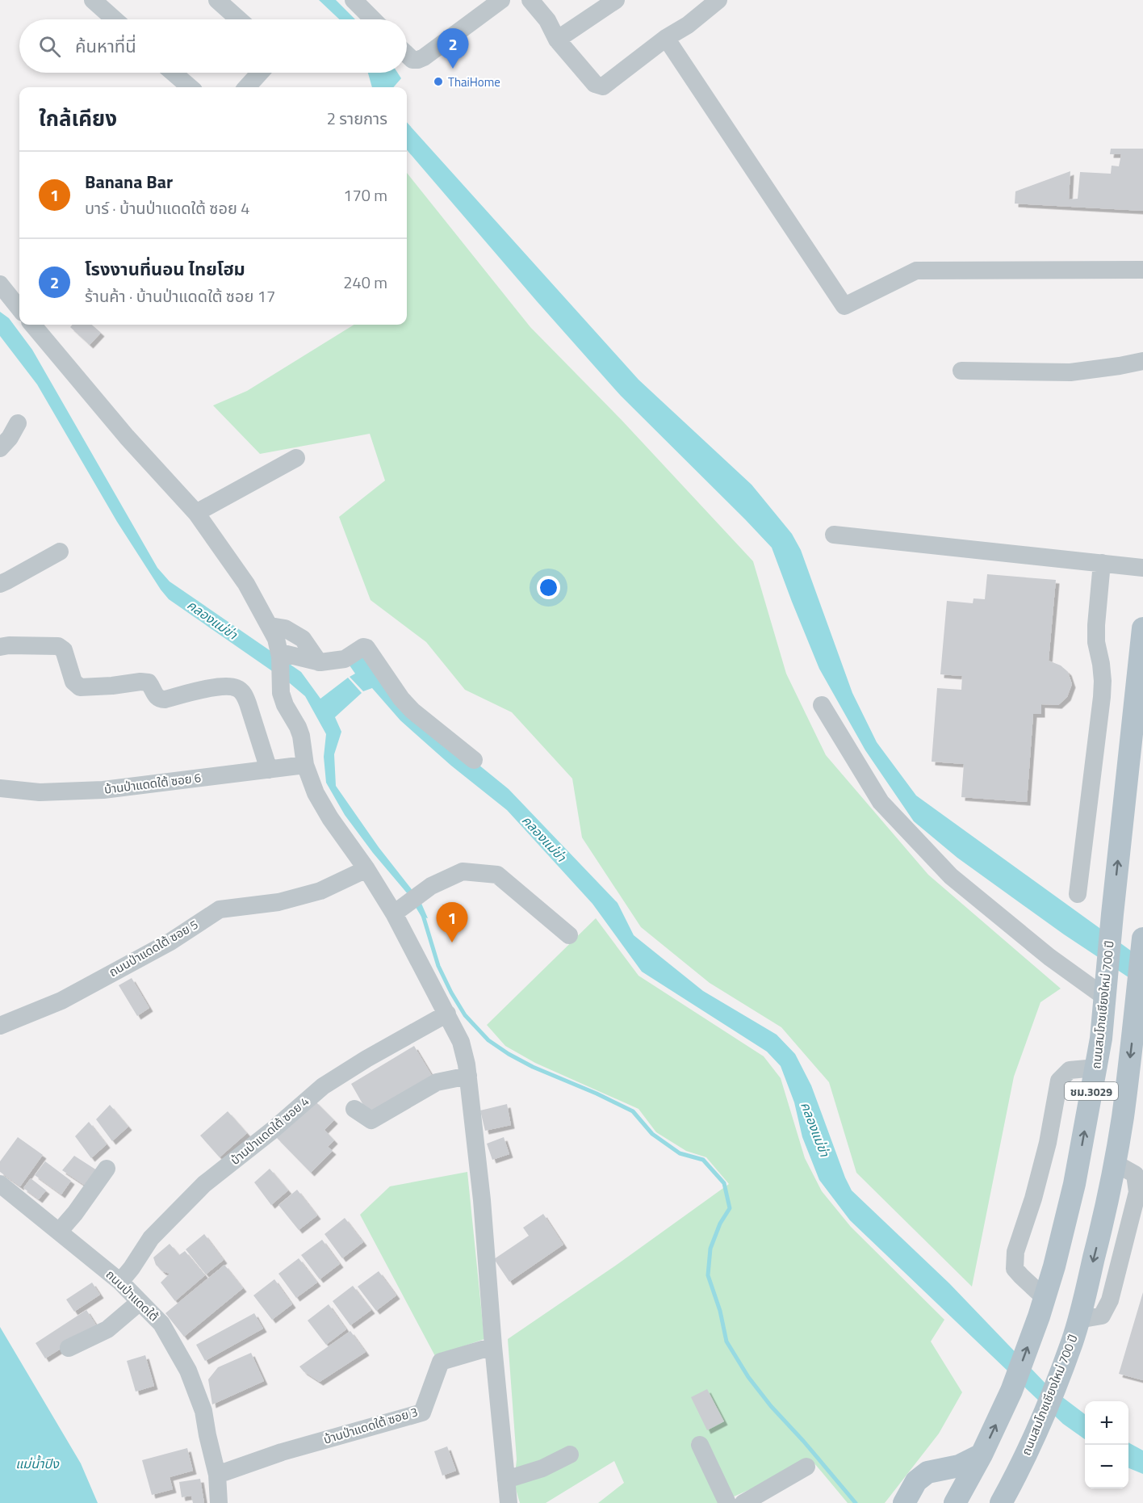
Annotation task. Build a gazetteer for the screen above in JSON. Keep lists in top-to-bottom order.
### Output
{
  "streets": {
    "main road": ["ถนนสมโภชเชียงใหม่ 700 ปี", "ชม.3029"],
    "street": [
      "บ้านป่าแดดใต้ ซอย 6",
      "ถนนป่าแดดใต้ ซอย 5",
      "บ้านป่าแดดใต้ ซอย 4",
      "ถนนป่าแดดใต้",
      "บ้านป่าแดดใต้ ซอย 3"
    ]
  },
  "crossings": [
    ["บ้านป่าแดดใต้ ซอย 4", "ถนนป่าแดดใต้"],
    ["ถนนป่าแดดใต้", "บ้านป่าแดดใต้ ซอย 3"]
  ],
  "water": ["คลองแม่ข่า", "แม่น้ำปิง"],
  "places": ["ThaiHome"],
  "page": {
    "search": "ค้นหาที่นี่",
    "pins": ["2", "1"],
    "heading": ["ใกล้เคียง", "2 รายการ"],
    "list": [
      {
        "mark": "1",
        "name": "Banana Bar",
        "note": "บาร์ · บ้านป่าแดดใต้ ซอย 4",
        "value": "170 m"
      },
      {
        "mark": "2",
        "name": "โรงงานที่นอน ไทยโฮม",
        "note": "ร้านค้า · บ้านป่าแดดใต้ ซอย 17",
        "value": "240 m"
      }
    ],
    "map_buttons": ["+", "−"]
  }
}
